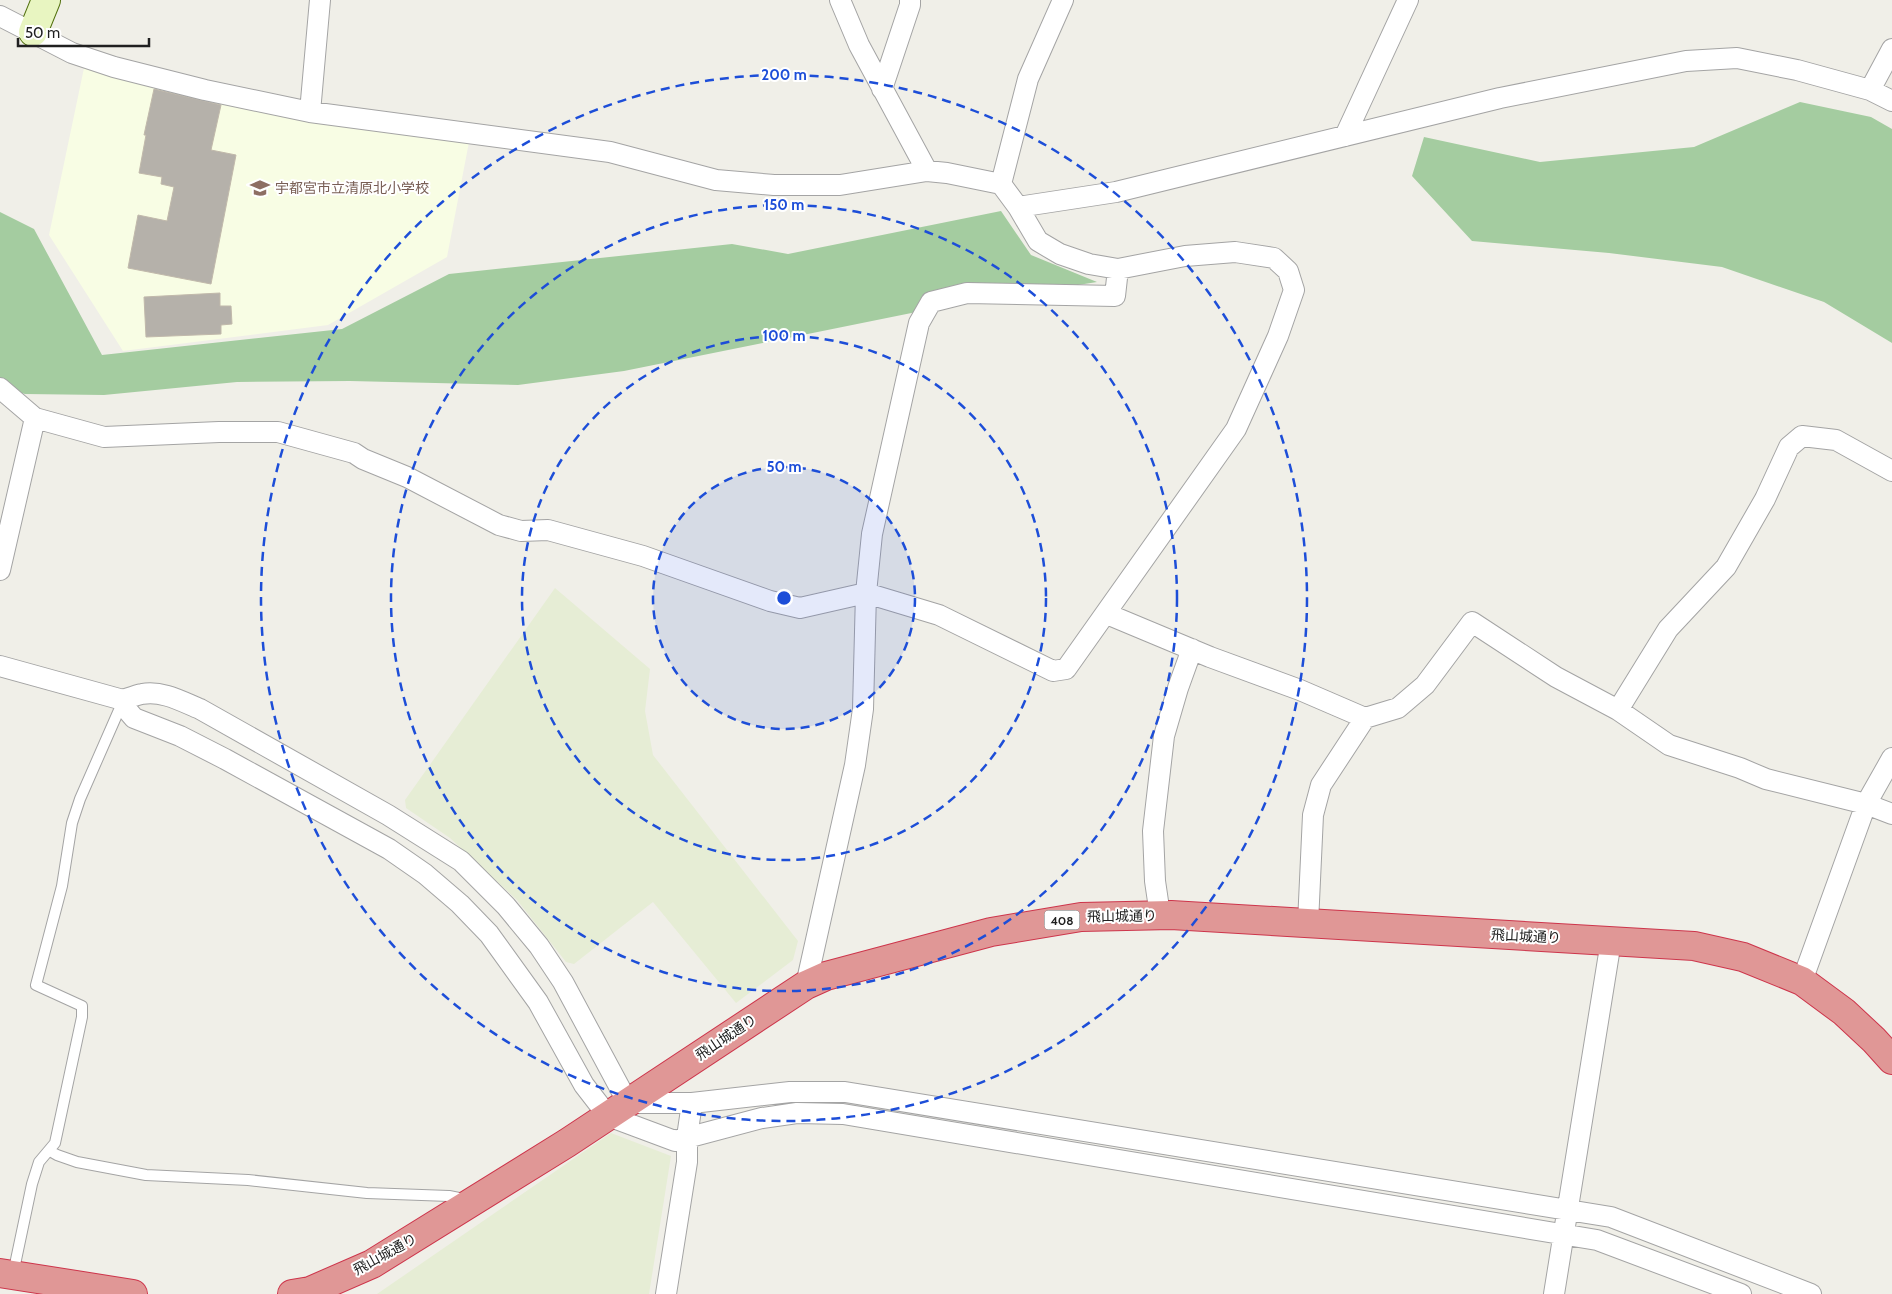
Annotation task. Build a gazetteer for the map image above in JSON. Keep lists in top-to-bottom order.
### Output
{
  "streets": {
    "highway": ["飛山城通り", "408"]
  },
  "places": {
    "school or university": ["宇都宮市立清原北小学校"]
  },
  "scale_bar": "50 m",
  "rings": [
    "200 m",
    "150 m",
    "100 m",
    "50 m"
  ]
}
